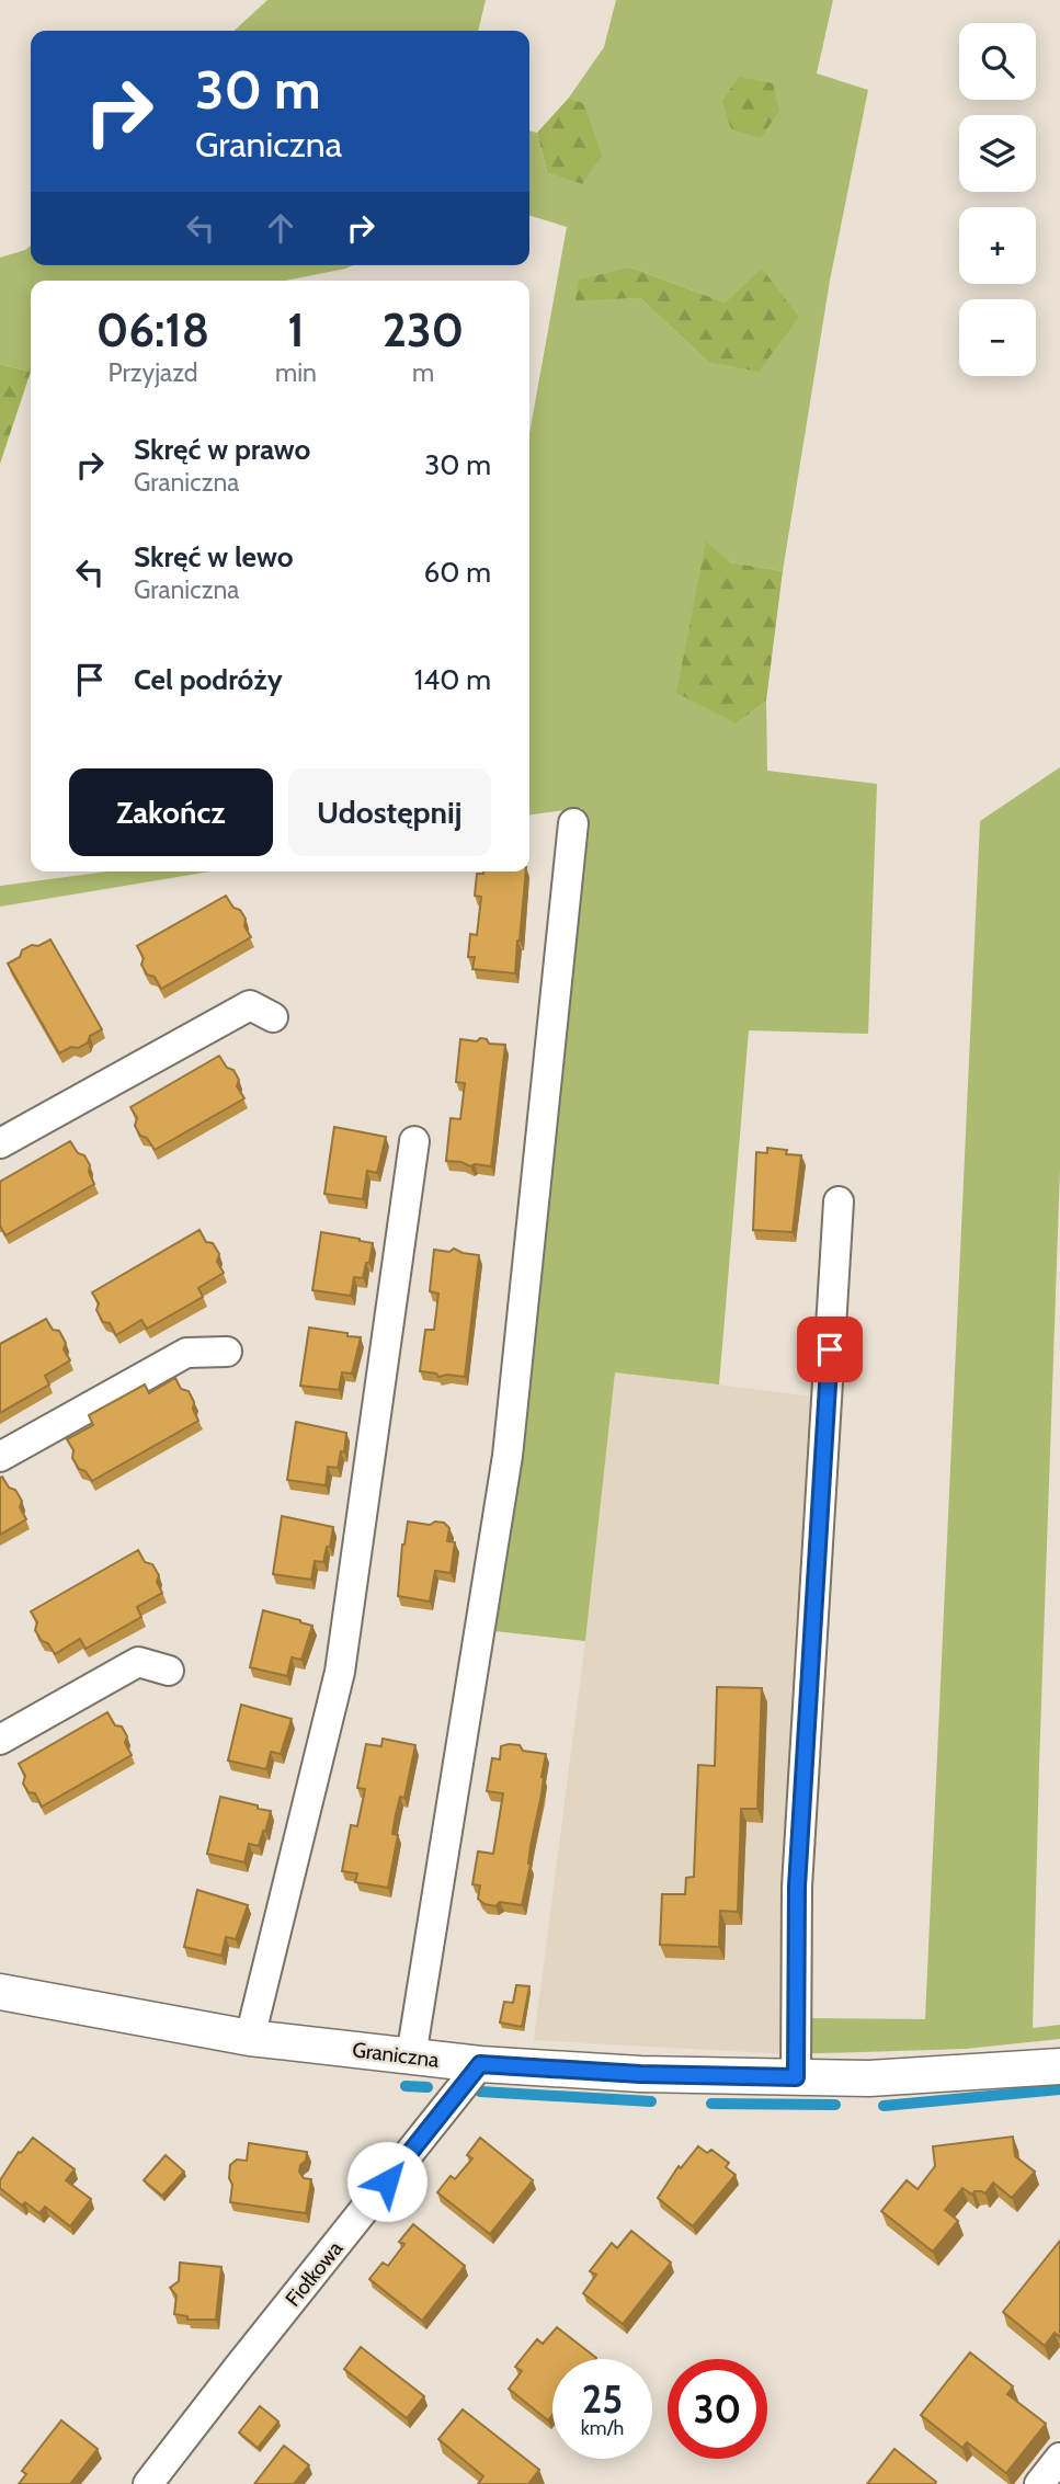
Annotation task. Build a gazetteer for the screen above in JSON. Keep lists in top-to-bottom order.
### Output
{
  "streets": {
    "street": ["Graniczna", "Fiołkowa"]
  },
  "crossings": [
    ["Graniczna", "Fiołkowa"]
  ],
  "page": {
    "map_buttons": ["+", "−"],
    "turn": ["30 m", "Graniczna"],
    "eta": [
      "06:18",
      "Przyjazd",
      "1",
      "min",
      "230",
      "m"
    ],
    "list": [
      {
        "name": "Skręć w prawo",
        "note": "Graniczna",
        "value": "30 m"
      },
      {
        "name": "Skręć w lewo",
        "note": "Graniczna",
        "value": "60 m"
      },
      {
        "name": "Cel podróży",
        "value": "140 m"
      }
    ],
    "buttons": ["Zakończ", "Udostępnij"],
    "speed": "25 km/h",
    "limit": "30"
  }
}
